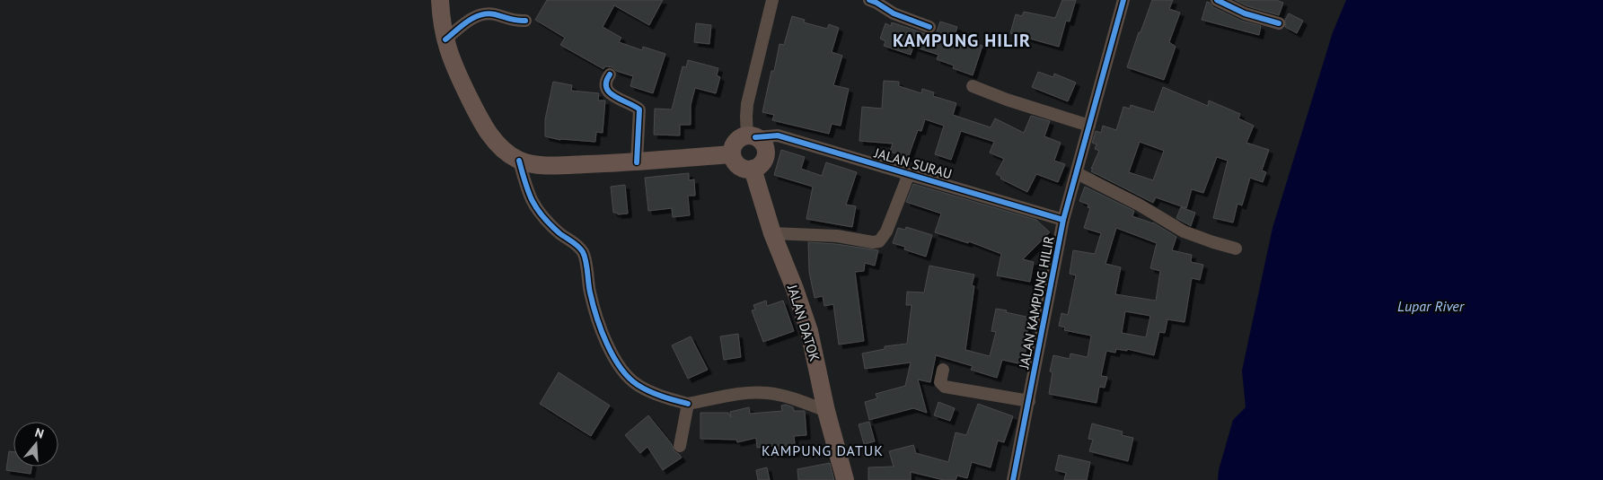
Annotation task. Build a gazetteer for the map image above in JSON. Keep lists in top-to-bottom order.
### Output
{
  "streets": {
    "main road": ["JALAN DATOK"],
    "street": ["JALAN SURAU", "JALAN KAMPUNG HILIR"]
  },
  "crossings": [
    ["JALAN SURAU", "JALAN KAMPUNG HILIR"],
    ["JALAN SURAU", "JALAN DATOK"]
  ],
  "districts": ["KAMPUNG HILIR", "KAMPUNG DATUK"],
  "water": ["Lupar River"],
  "north": "top"
}
